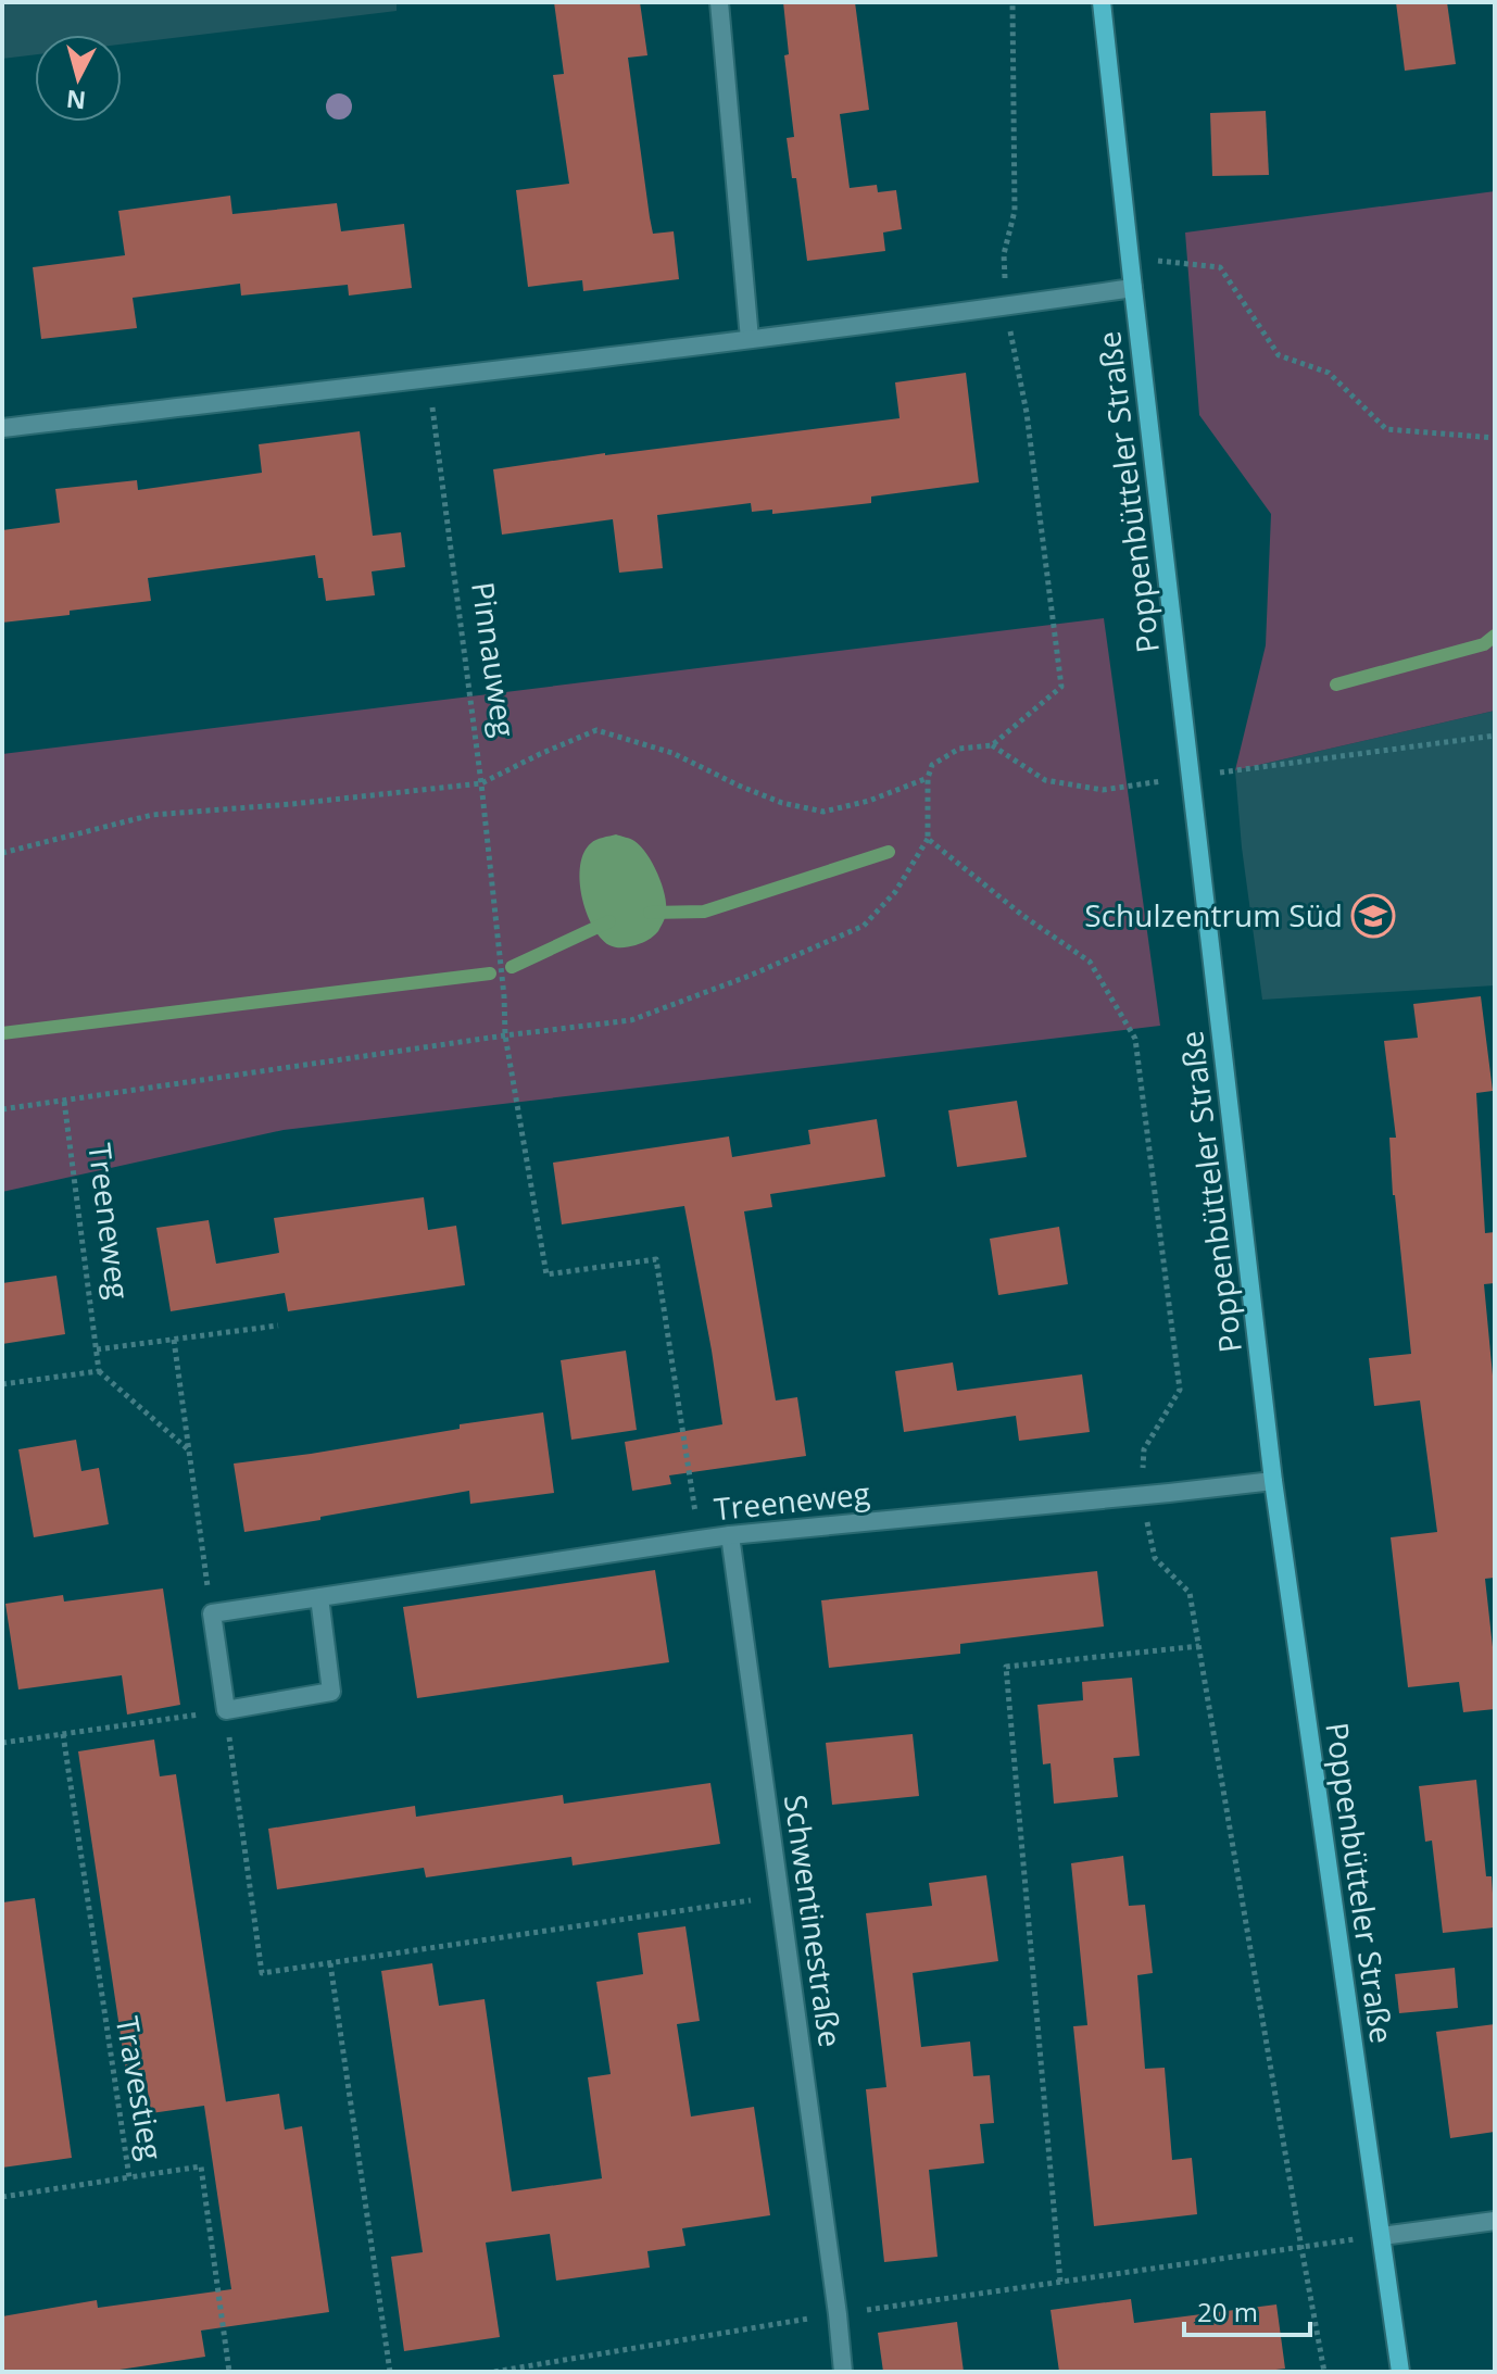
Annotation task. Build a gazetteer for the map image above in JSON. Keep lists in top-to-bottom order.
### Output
{
  "streets": {
    "main road": ["Poppenbütteler Straße"],
    "street": ["Treeneweg", "Schwentinestraße"],
    "path": ["Pinnauweg", "Travestieg"]
  },
  "crossings": [
    ["Poppenbütteler Straße", "Treeneweg"],
    ["Pinnauweg", "Treeneweg"],
    ["Treeneweg", "Schwentinestraße"]
  ],
  "places": {
    "school or university": ["Schulzentrum Süd"]
  },
  "scale_bar": "20 m",
  "north": "bottom"
}
